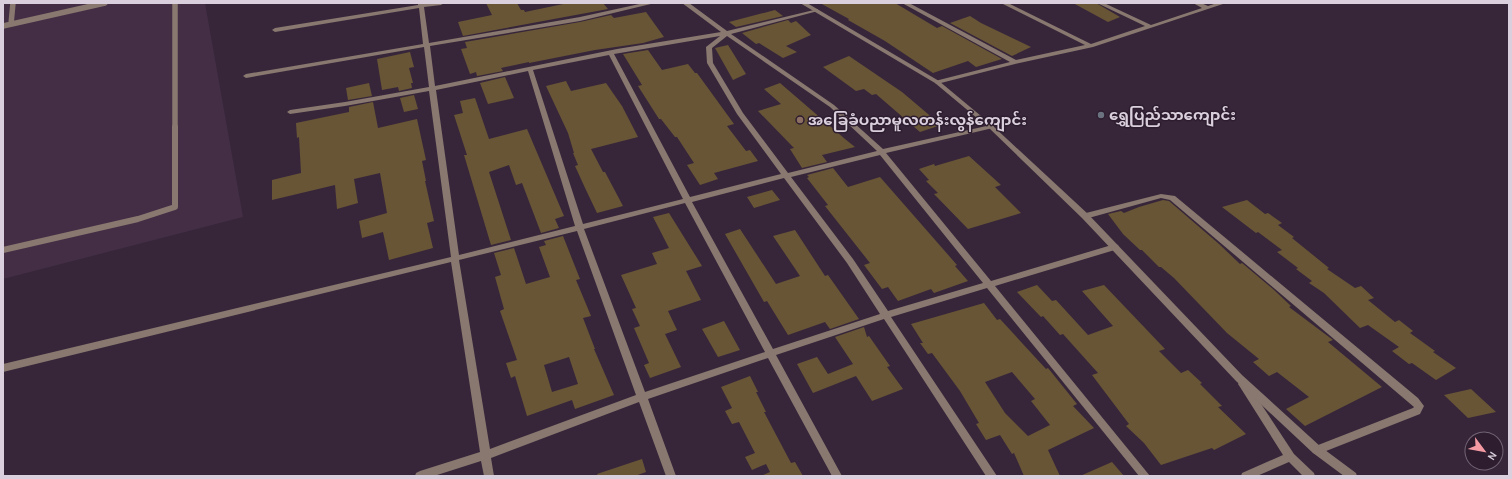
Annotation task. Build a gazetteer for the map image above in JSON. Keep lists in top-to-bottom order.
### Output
{
  "places": ["ရွှေပြည်သာကျောင်း", "အခြေခံပညာမူလတန်းလွန်ကျောင်း"],
  "north": "bottom right"
}
